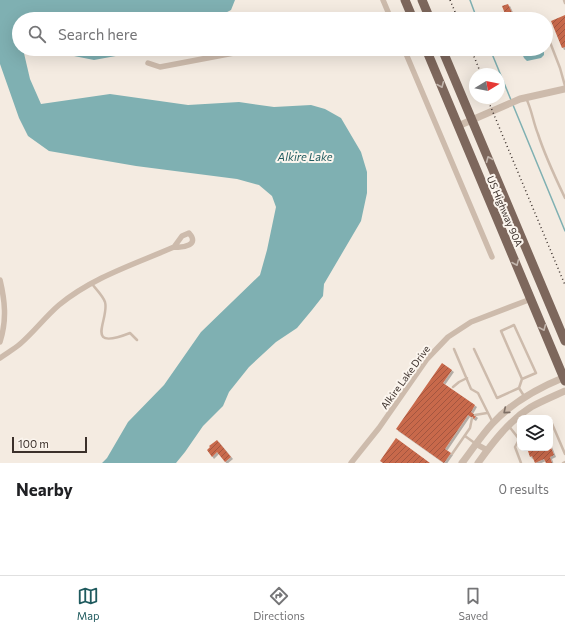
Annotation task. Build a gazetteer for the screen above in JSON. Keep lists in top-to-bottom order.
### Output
{
  "streets": {
    "main road": ["US Highway 90A"],
    "street": ["Alkire Lake Drive"]
  },
  "crossings": [
    ["US Highway 90A", "Alkire Lake Drive"]
  ],
  "water": ["Alkire Lake"],
  "scale_bar": "100 m",
  "north": "right",
  "page": {
    "search": "Search here",
    "scale": "100 m",
    "heading": ["Nearby", "0 results"],
    "nav": ["Map", "Directions", "Saved"]
  }
}
